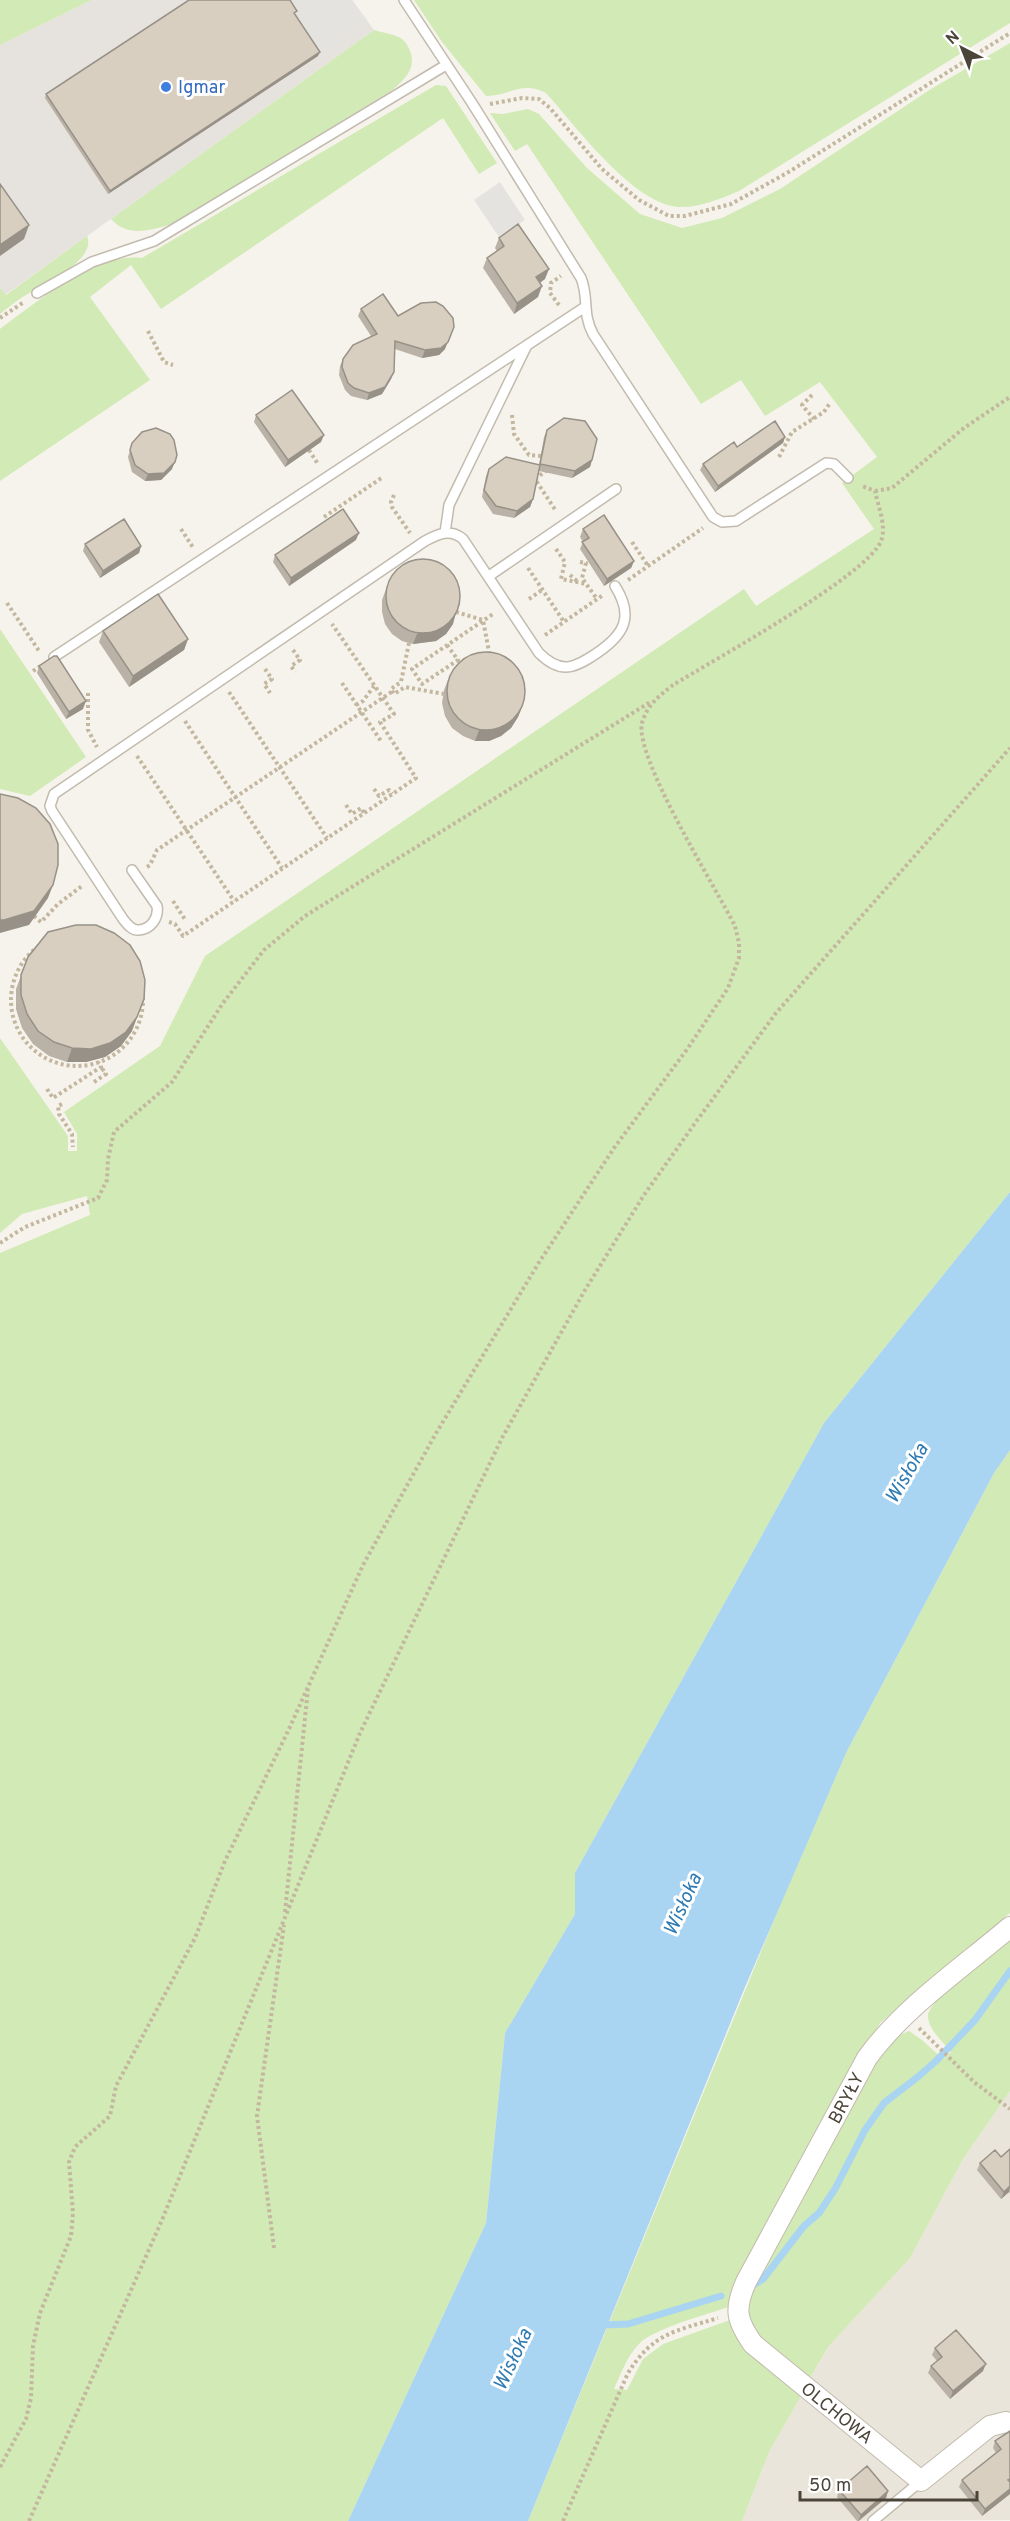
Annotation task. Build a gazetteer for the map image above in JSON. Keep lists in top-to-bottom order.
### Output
{
  "streets": {
    "street": ["BRYŁY", "OLCHOWA"]
  },
  "crossings": [
    ["BRYŁY", "OLCHOWA"]
  ],
  "water": ["Wisłoka"],
  "places": ["Igmar"],
  "scale_bar": "50 m",
  "north": "top left"
}
